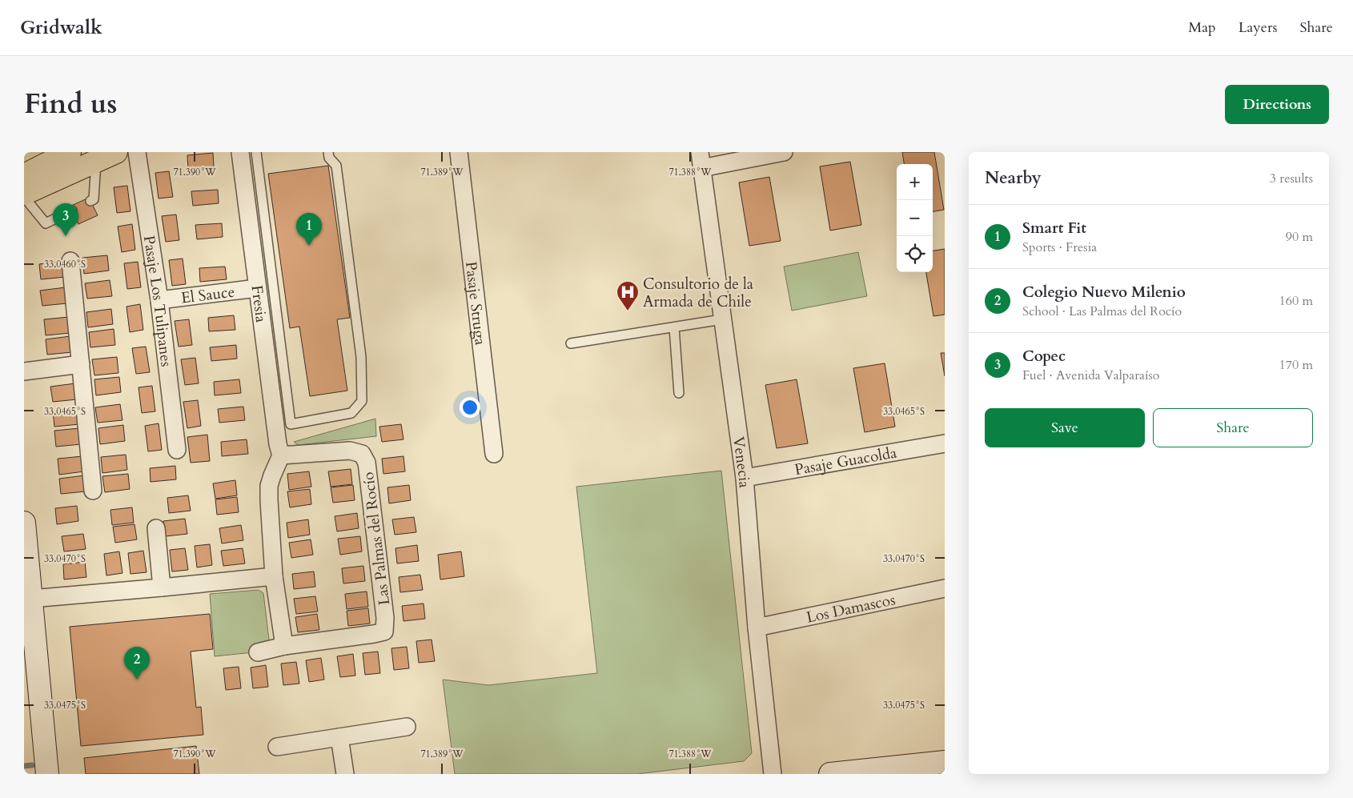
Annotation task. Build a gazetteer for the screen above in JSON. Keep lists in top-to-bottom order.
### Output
{
  "streets": {
    "street": [
      "El Sauce",
      "Pasaje Los Tulipanes",
      "Pasaje Struga",
      "Fresia",
      "Pasaje Guacolda",
      "Venecia",
      "Las Palmas del Rocío",
      "Los Damascos"
    ]
  },
  "crossings": [
    ["El Sauce", "Pasaje Los Tulipanes"],
    ["El Sauce", "Fresia"],
    ["Fresia", "Las Palmas del Rocío"],
    ["Pasaje Guacolda", "Venecia"],
    ["Venecia", "Los Damascos"]
  ],
  "places": {
    "hospital": ["Consultorio de la Armada de Chile"]
  },
  "page": {
    "header": "Gridwalk",
    "nav": ["Map", "Layers", "Share"],
    "title": "Find us",
    "buttons": [
      "Directions",
      ["Save", "Share"]
    ],
    "heading": ["Nearby", "3 results"],
    "map_buttons": ["+", "−"],
    "pins": ["3", "1", "2"],
    "list": [
      {
        "mark": "1",
        "name": "Smart Fit",
        "note": "Sports · Fresia",
        "value": "90 m"
      },
      {
        "mark": "2",
        "name": "Colegio Nuevo Milenio",
        "note": "School · Las Palmas del Rocío",
        "value": "160 m"
      },
      {
        "mark": "3",
        "name": "Copec",
        "note": "Fuel · Avenida Valparaíso",
        "value": "170 m"
      }
    ]
  },
  "coordinates": [
    "71.390°W",
    "71.389°W",
    "71.388°W",
    "33.0460°S",
    "33.0465°S",
    "33.0470°S",
    "33.0475°S"
  ]
}
